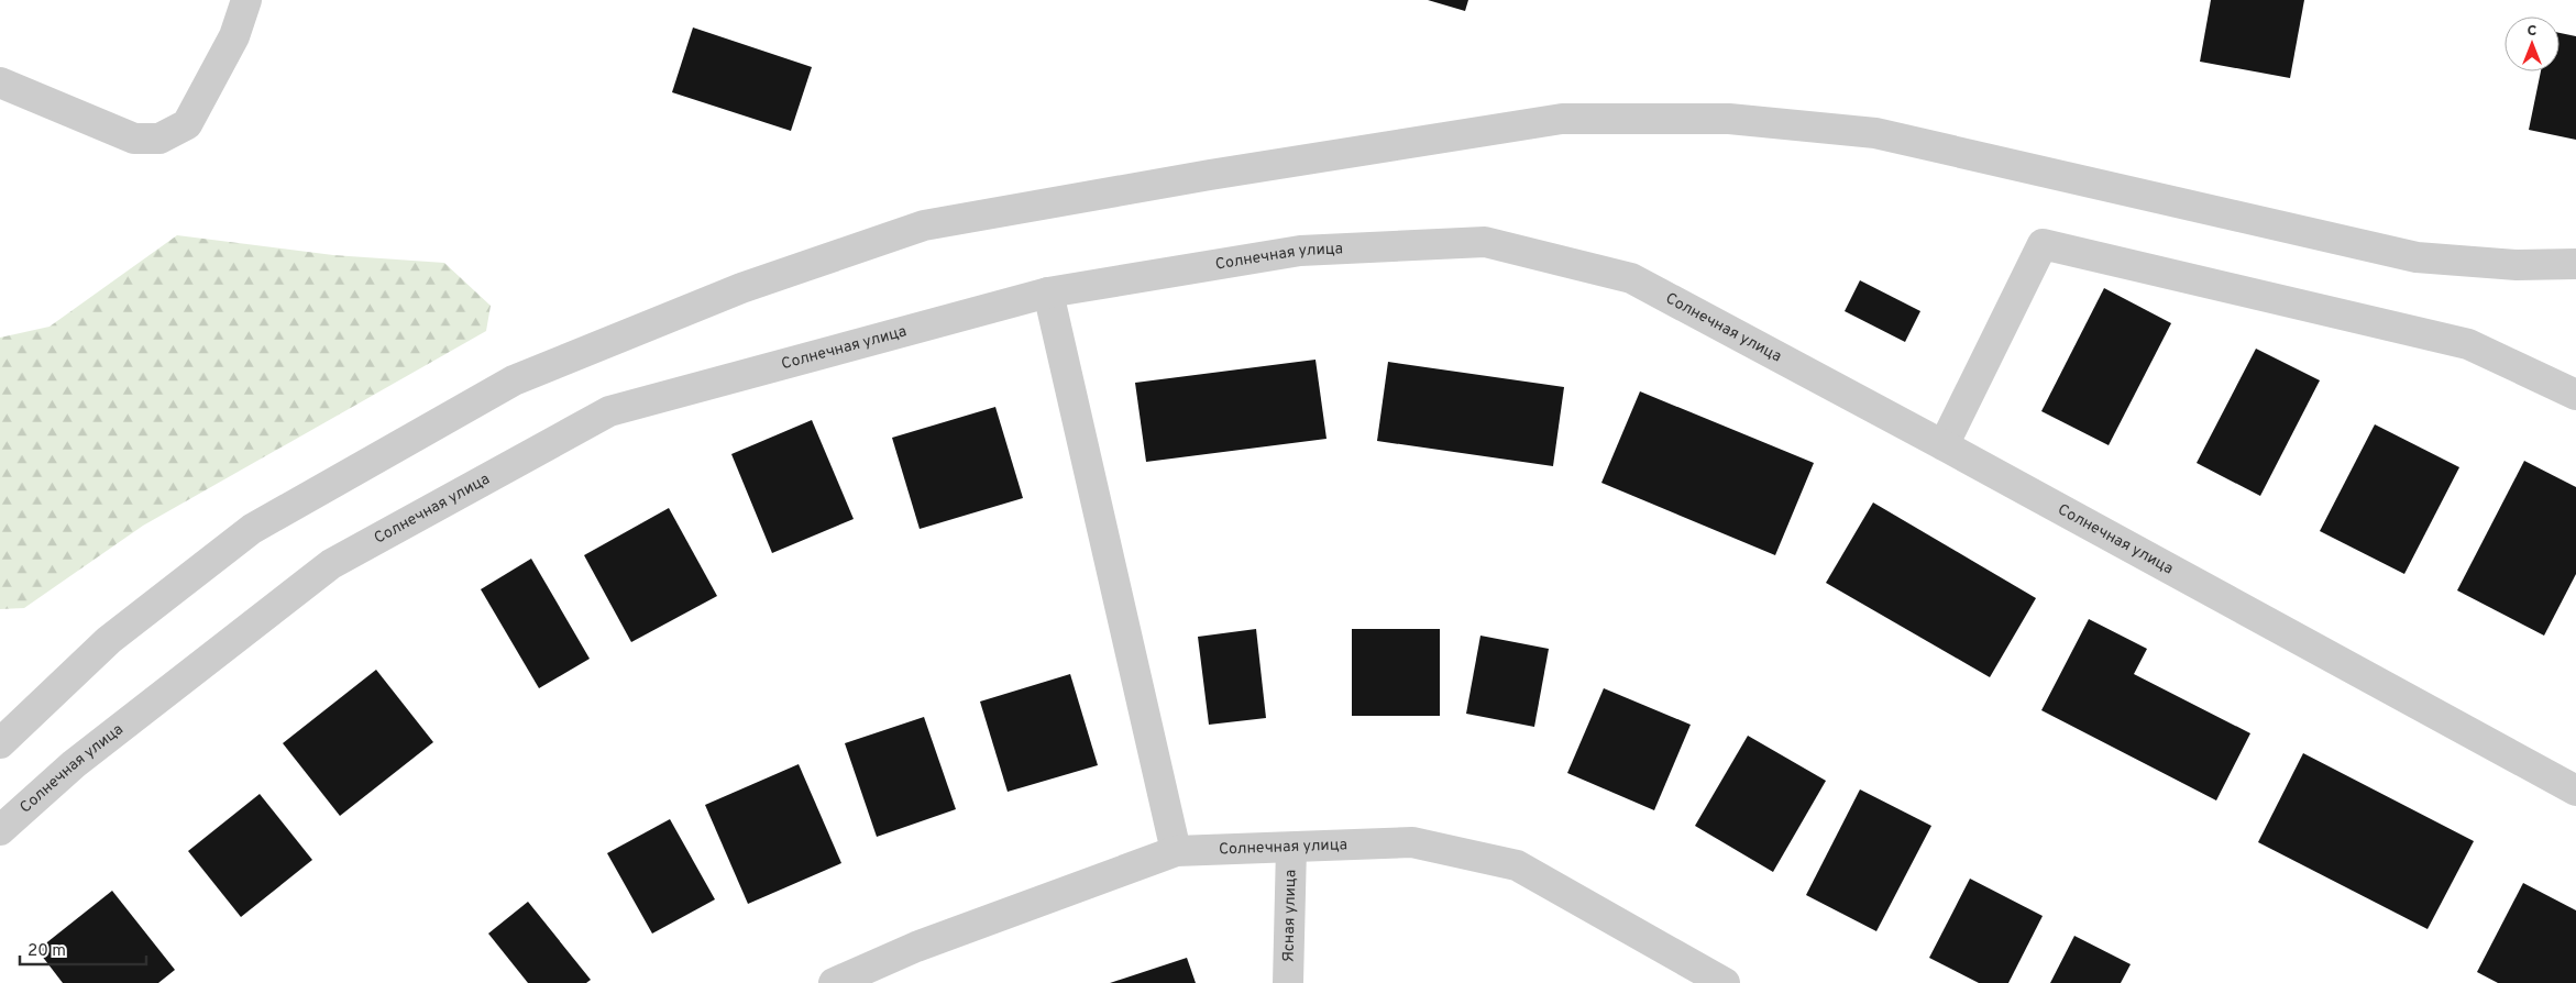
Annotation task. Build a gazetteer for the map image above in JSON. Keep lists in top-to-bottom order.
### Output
{
  "streets": {
    "street": ["Солнечная улица", "Ясная улица"]
  },
  "crossings": [
    ["Солнечная улица", "Ясная улица"]
  ],
  "scale_bar": "20 m",
  "north": "top"
}
